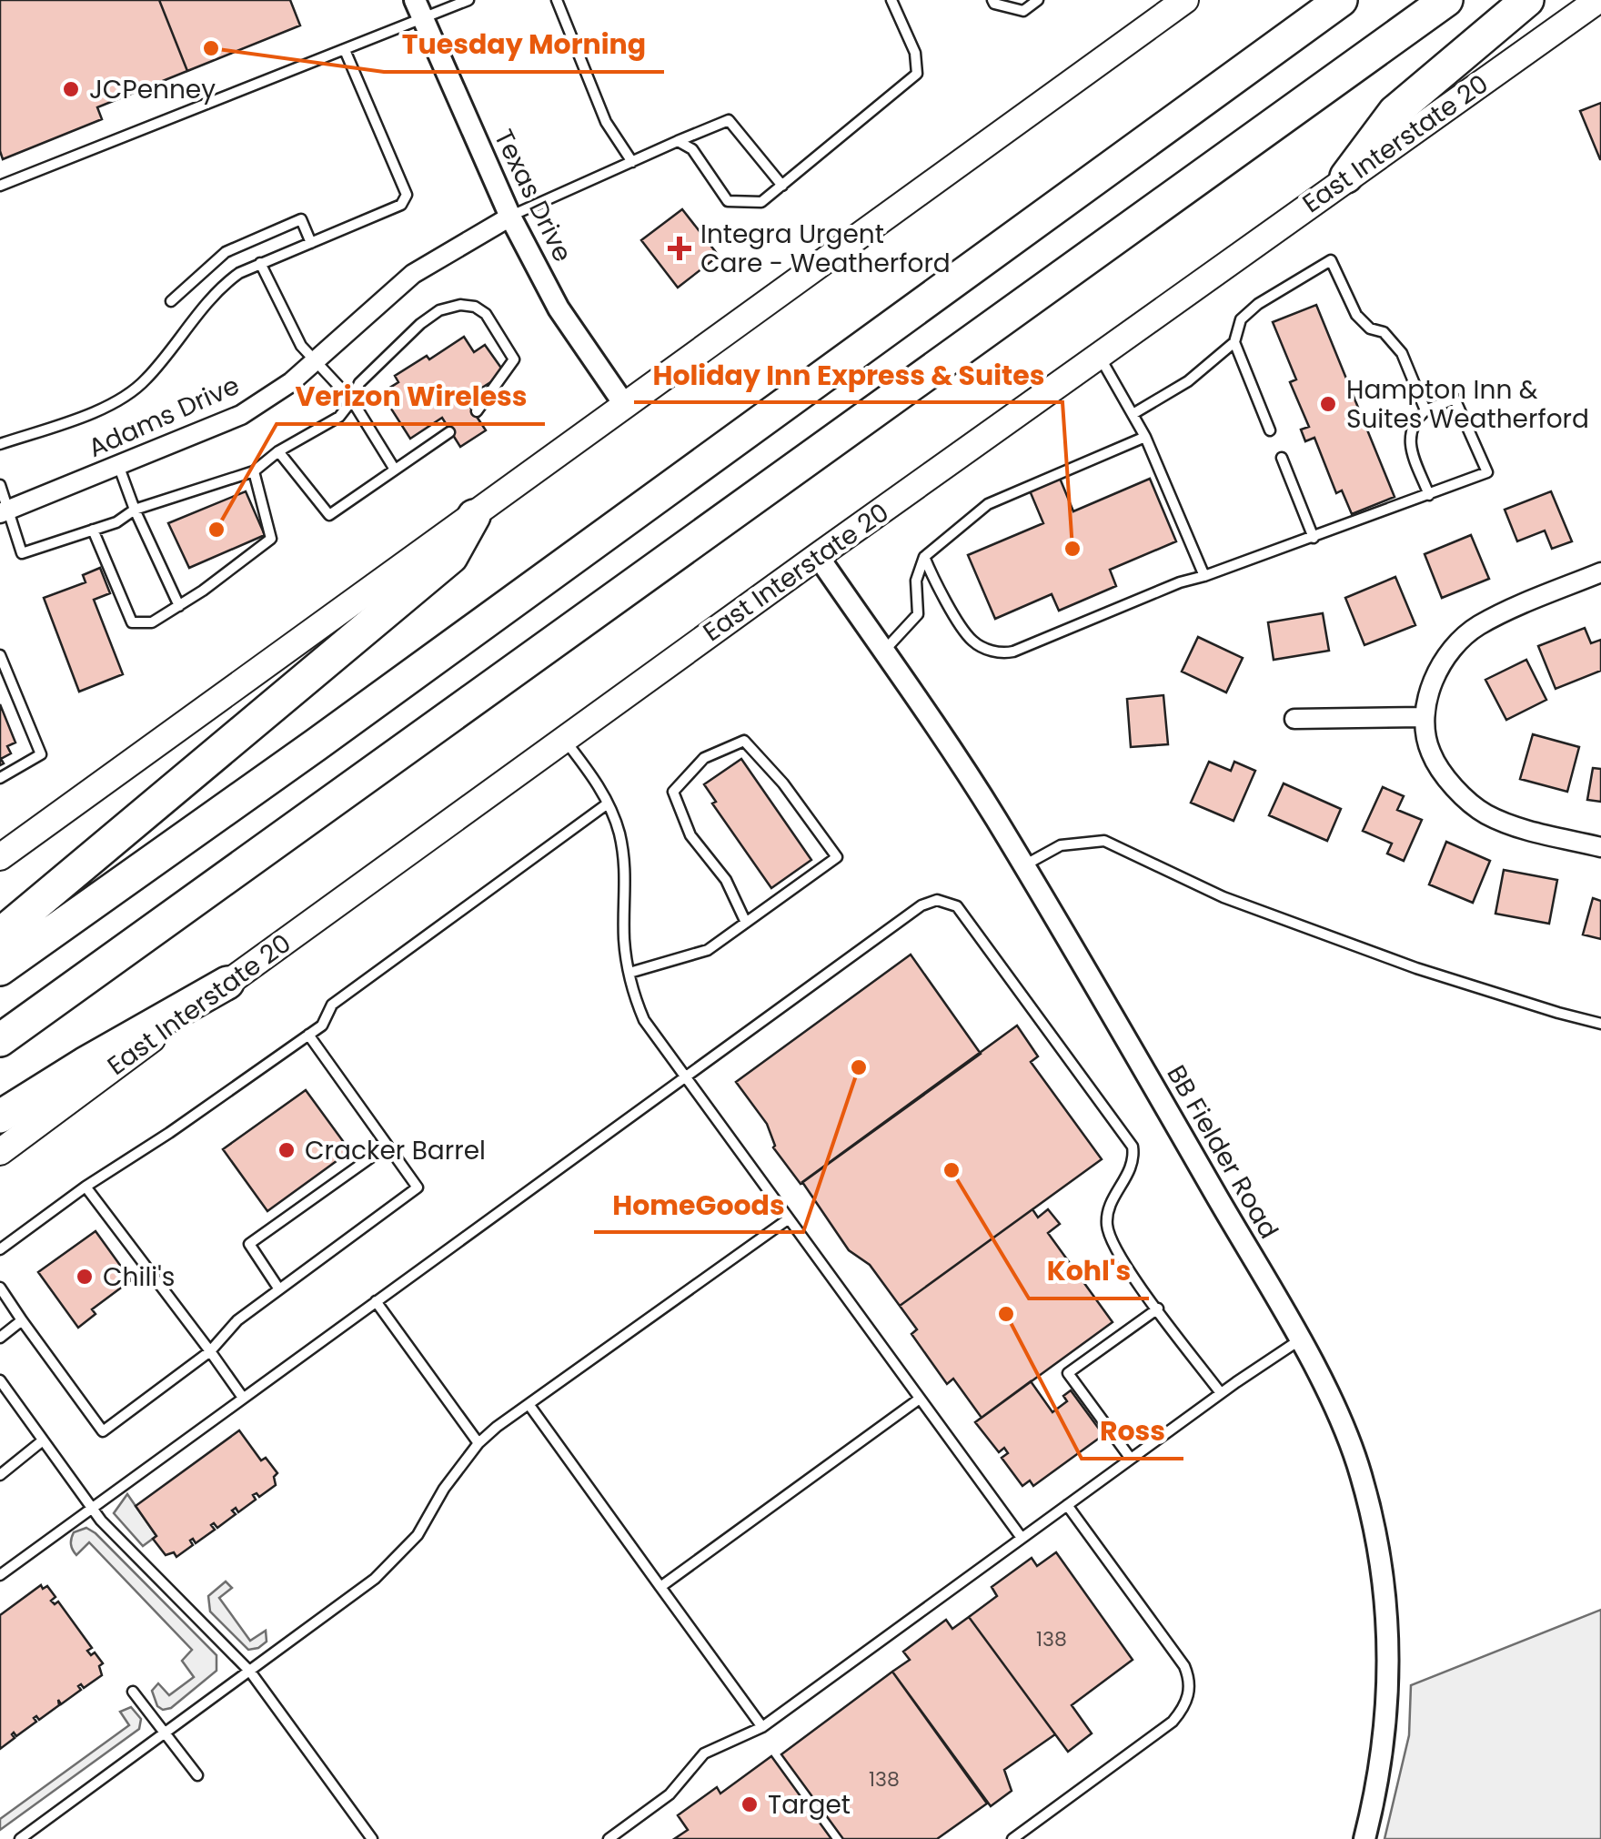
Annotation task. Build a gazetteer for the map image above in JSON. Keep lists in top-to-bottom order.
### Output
{
  "streets": {
    "main road": ["East Interstate 20"],
    "street": ["Texas Drive", "Adams Drive", "BB Fielder Road"]
  },
  "crossings": [
    ["East Interstate 20", "BB Fielder Road"],
    ["Texas Drive", "Adams Drive"]
  ],
  "places": {
    "other": [
      "Tuesday Morning",
      "JCPenney",
      "Hampton Inn & Suites Weatherford",
      "Verizon Wireless",
      "Holiday Inn Express & Suites",
      "HomeGoods",
      "Cracker Barrel",
      "Kohl's",
      "Chili's",
      "Ross",
      "Target"
    ],
    "health": ["Integra Urgent Care - Weatherford"]
  },
  "house_numbers": ["138", "138"]
}
